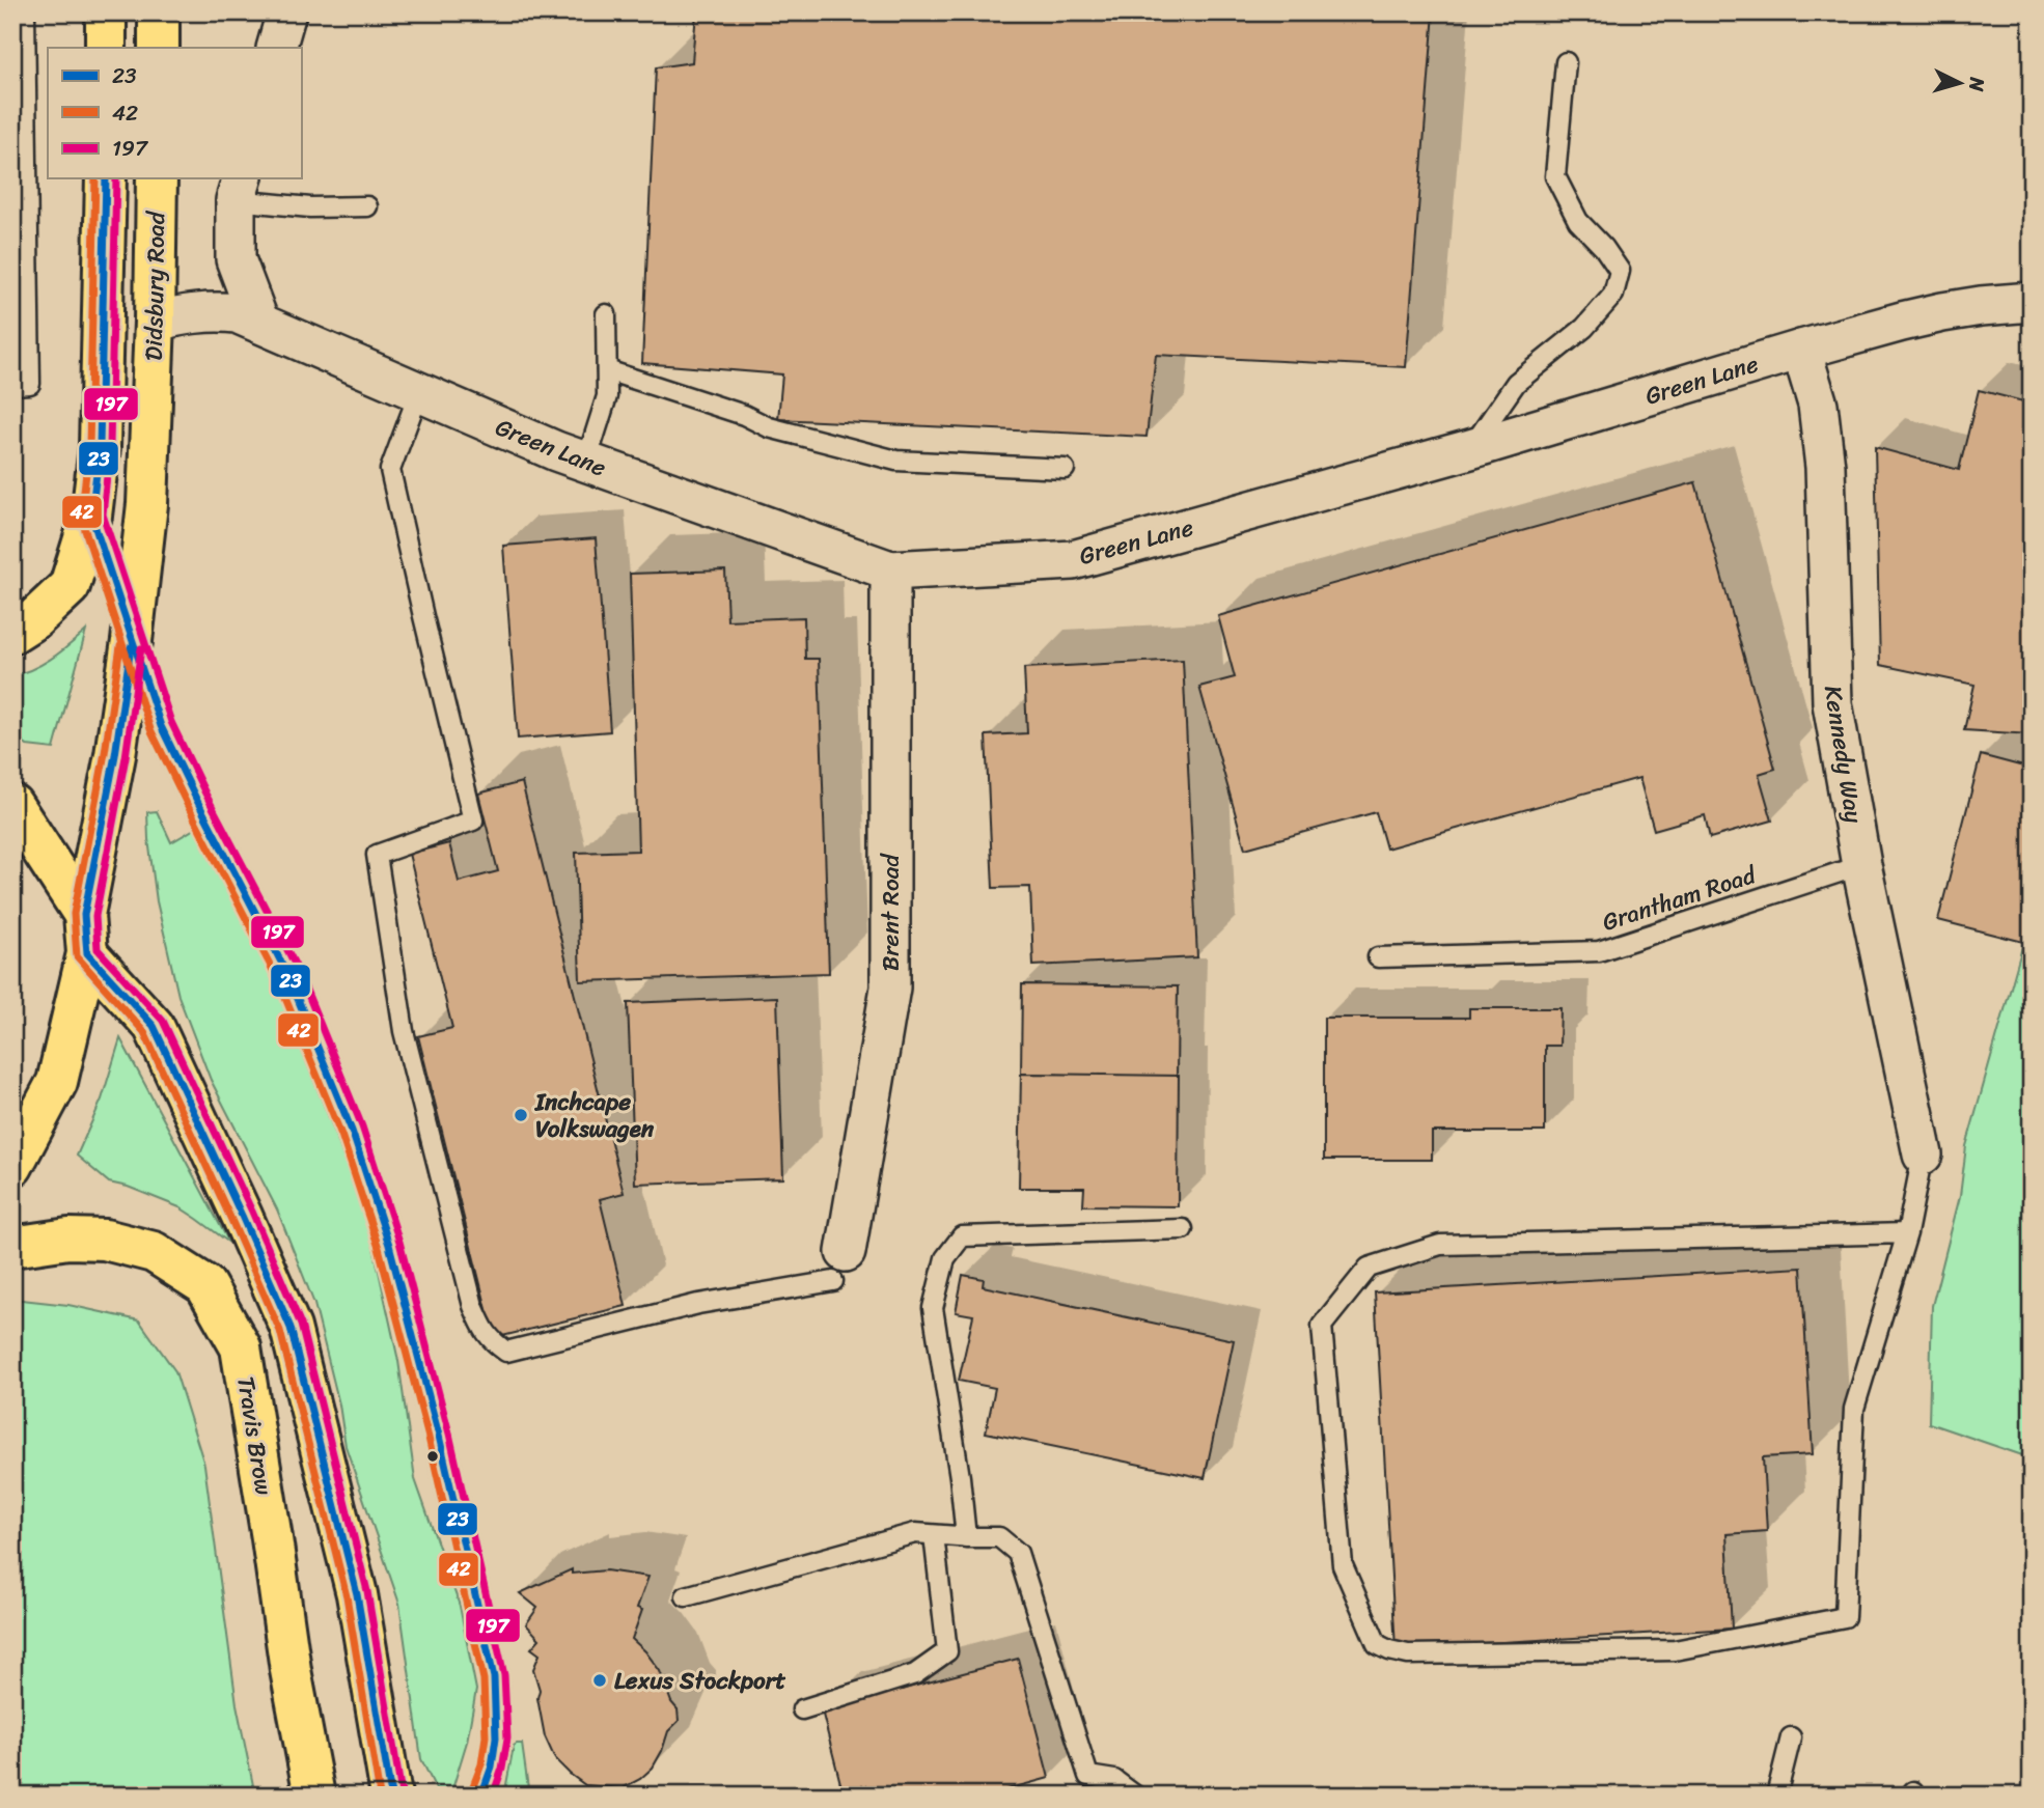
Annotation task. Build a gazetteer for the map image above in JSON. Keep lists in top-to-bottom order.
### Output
{
  "streets": {
    "main road": ["Didsbury Road", "Travis Brow"],
    "street": ["Green Lane", "Kennedy Way", "Brent Road"],
    "lane": ["Grantham Road"]
  },
  "crossings": [
    ["Didsbury Road", "Green Lane"],
    ["Green Lane", "Kennedy Way"],
    ["Green Lane", "Brent Road"],
    ["Kennedy Way", "Grantham Road"]
  ],
  "places": ["Inchcape Volkswagen", "Lexus Stockport"],
  "lines": ["transit line 23", "transit line 42", "transit line 197"],
  "legend": ["23", "42", "197"],
  "north": "right"
}
